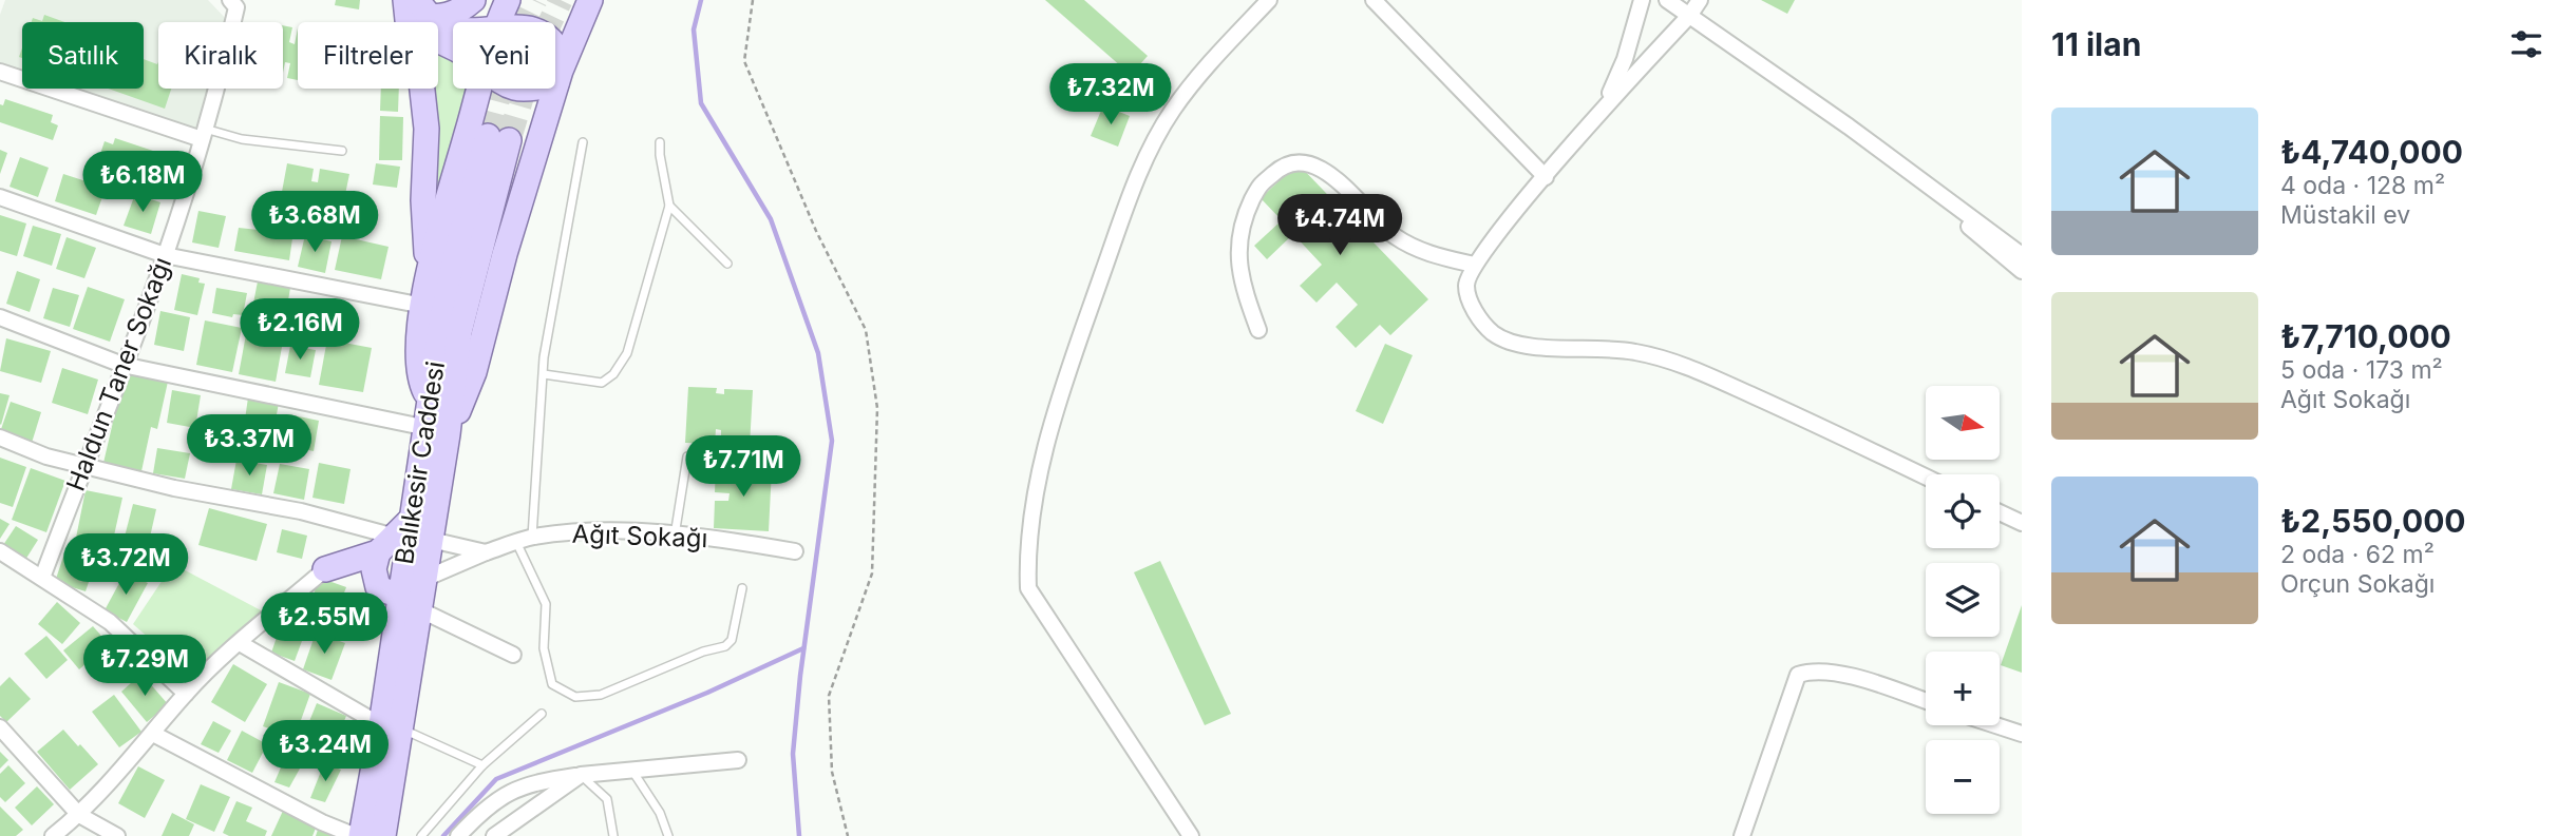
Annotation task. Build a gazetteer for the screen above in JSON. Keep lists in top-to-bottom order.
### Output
{
  "streets": {
    "main road": ["Balıkesir Caddesi"],
    "street": ["Haldun Taner Sokağı", "Ağıt Sokağı"]
  },
  "crossings": [
    ["Balıkesir Caddesi", "Ağıt Sokağı"]
  ],
  "north": "right",
  "page": {
    "heading": "11 ilan",
    "chip": [
      "Satılık",
      "Kiralık",
      "Filtreler",
      "Yeni"
    ],
    "price": [
      "₺7.32M",
      "₺6.18M",
      "₺3.68M",
      "₺4.74M",
      "₺2.16M",
      "₺3.37M",
      "₺7.71M",
      "₺3.72M",
      "₺2.55M",
      "₺7.29M",
      "₺3.24M"
    ],
    "list": [
      {
        "name": "₺4,740,000",
        "note": "4 oda · 128 m² · Müstakil ev"
      },
      {
        "name": "₺7,710,000",
        "note": "5 oda · 173 m² · Ağıt Sokağı"
      },
      {
        "name": "₺2,550,000",
        "note": "2 oda · 62 m² · Orçun Sokağı"
      }
    ],
    "map_buttons": ["+", "−"]
  }
}
